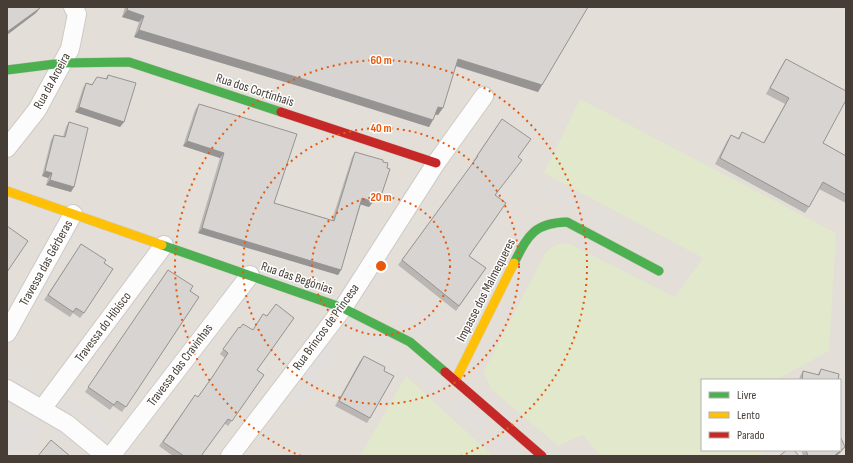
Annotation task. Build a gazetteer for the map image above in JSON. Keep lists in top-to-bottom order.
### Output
{
  "streets": {
    "street": [
      "Rua da Aroeira",
      "Rua dos Cortinhais",
      "Travessa das Gérberas",
      "Rua das Begónias",
      "Impasse dos Malmequeres",
      "Travessa do Hibísco",
      "Rua Brincos de Princesa",
      "Travessa das Cravinhas"
    ]
  },
  "crossings": [
    ["Rua da Aroeira", "Rua dos Cortinhais"],
    ["Rua dos Cortinhais", "Rua Brincos de Princesa"],
    ["Travessa das Gérberas", "Rua das Begónias"],
    ["Rua das Begónias", "Impasse dos Malmequeres"],
    ["Rua das Begónias", "Travessa do Hibísco"],
    ["Rua das Begónias", "Rua Brincos de Princesa"],
    ["Rua das Begónias", "Travessa das Cravinhas"]
  ],
  "legend": ["Livre", "Lento", "Parado"],
  "rings": ["60 m", "40 m", "20 m"]
}
